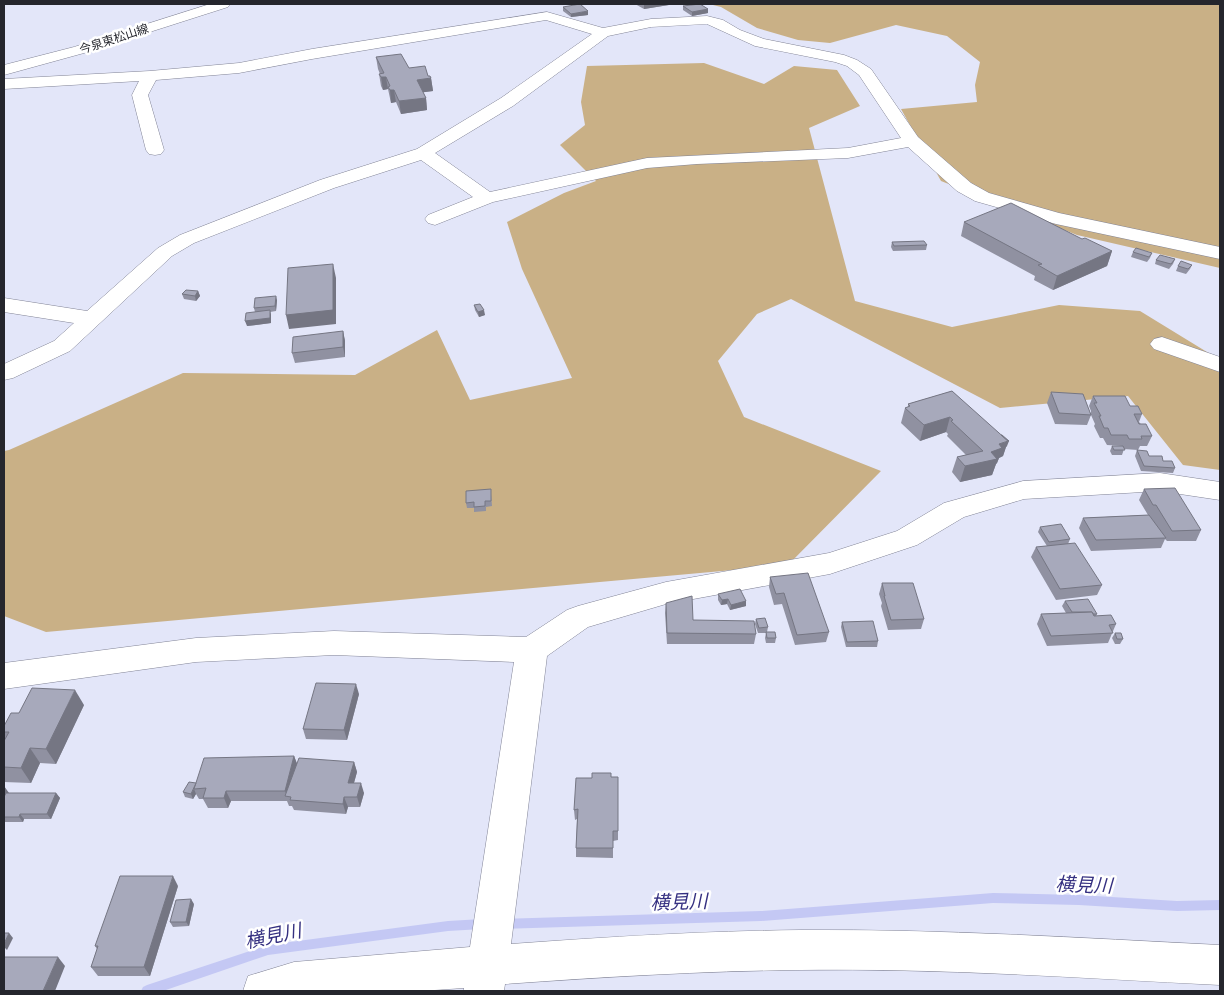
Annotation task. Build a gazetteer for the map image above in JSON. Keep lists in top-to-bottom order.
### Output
{
  "streets": {
    "street": ["今泉東松山線"]
  },
  "water": ["横見川"]
}
